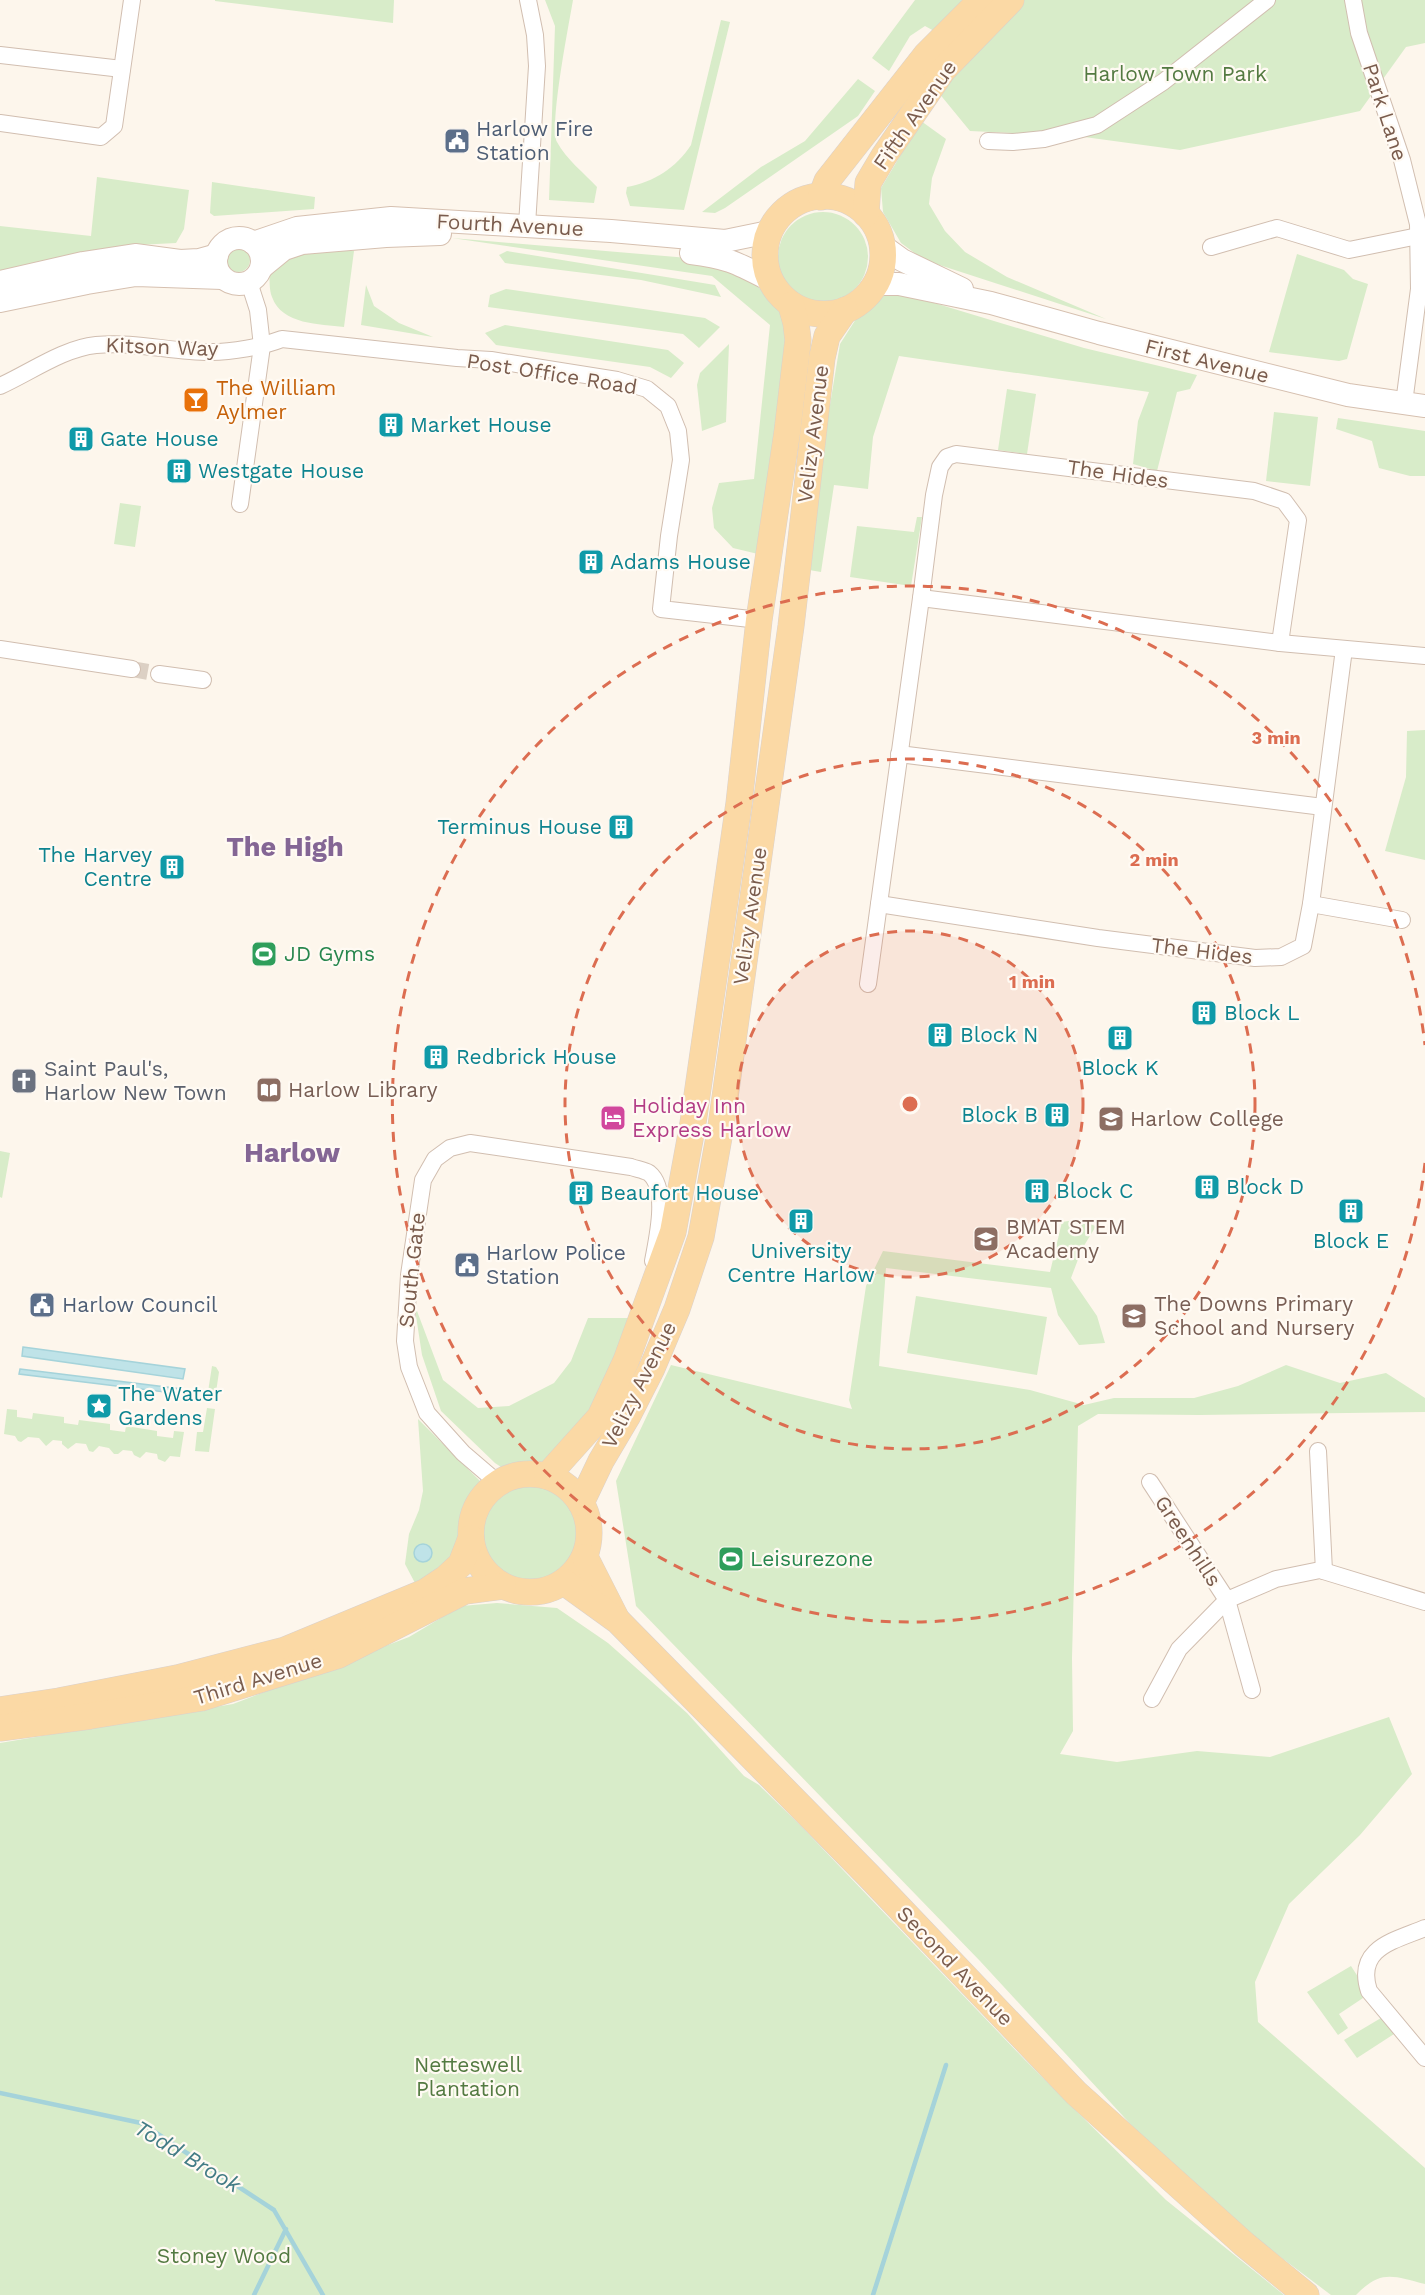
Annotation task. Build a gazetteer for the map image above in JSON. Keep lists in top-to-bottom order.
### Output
{
  "streets": {
    "main road": [
      "Fifth Avenue",
      "Velizy Avenue",
      "Third Avenue",
      "Second Avenue"
    ],
    "street": [
      "Park Lane",
      "Fourth Avenue",
      "Kitson Way",
      "First Avenue",
      "Post Office Road",
      "The Hides",
      "South Gate",
      "Greenhills"
    ]
  },
  "crossings": [
    ["Park Lane", "First Avenue"],
    ["Fifth Avenue", "Fourth Avenue"],
    ["Fifth Avenue", "First Avenue"],
    ["Fifth Avenue", "Velizy Avenue"],
    ["Fourth Avenue", "First Avenue"],
    ["Fourth Avenue", "Velizy Avenue"],
    ["Kitson Way", "Post Office Road"],
    ["First Avenue", "Velizy Avenue"],
    ["Post Office Road", "Velizy Avenue"],
    ["Velizy Avenue", "South Gate"],
    ["Velizy Avenue", "Third Avenue"],
    ["Velizy Avenue", "Second Avenue"],
    ["South Gate", "Third Avenue"],
    ["South Gate", "Second Avenue"],
    ["Third Avenue", "Second Avenue"]
  ],
  "districts": ["The High", "Harlow"],
  "water": ["Todd Brook"],
  "parks": ["Harlow Town Park", "Netteswell Plantation", "Stoney Wood"],
  "places": {
    "public building": ["Harlow Fire Station", "Harlow Police Station", "Harlow Council"],
    "bar": ["The William Aylmer"],
    "building": [
      "Market House",
      "Gate House",
      "Westgate House",
      "Adams House",
      "Terminus House",
      "The Harvey Centre",
      "Block L",
      "Block N",
      "Block K",
      "Redbrick House",
      "Block B",
      "Block D",
      "Block C",
      "Beaufort House",
      "Block E",
      "University Centre Harlow"
    ],
    "sports": ["JD Gyms", "Leisurezone"],
    "church": ["Saint Paul's, Harlow New Town"],
    "library": ["Harlow Library"],
    "hotel": ["Holiday Inn Express Harlow"],
    "school or university": ["Harlow College", "BMAT STEM Academy", "The Downs Primary School and Nursery"],
    "place": ["The Water Gardens"]
  },
  "rings": ["3 min", "2 min", "1 min"]
}
